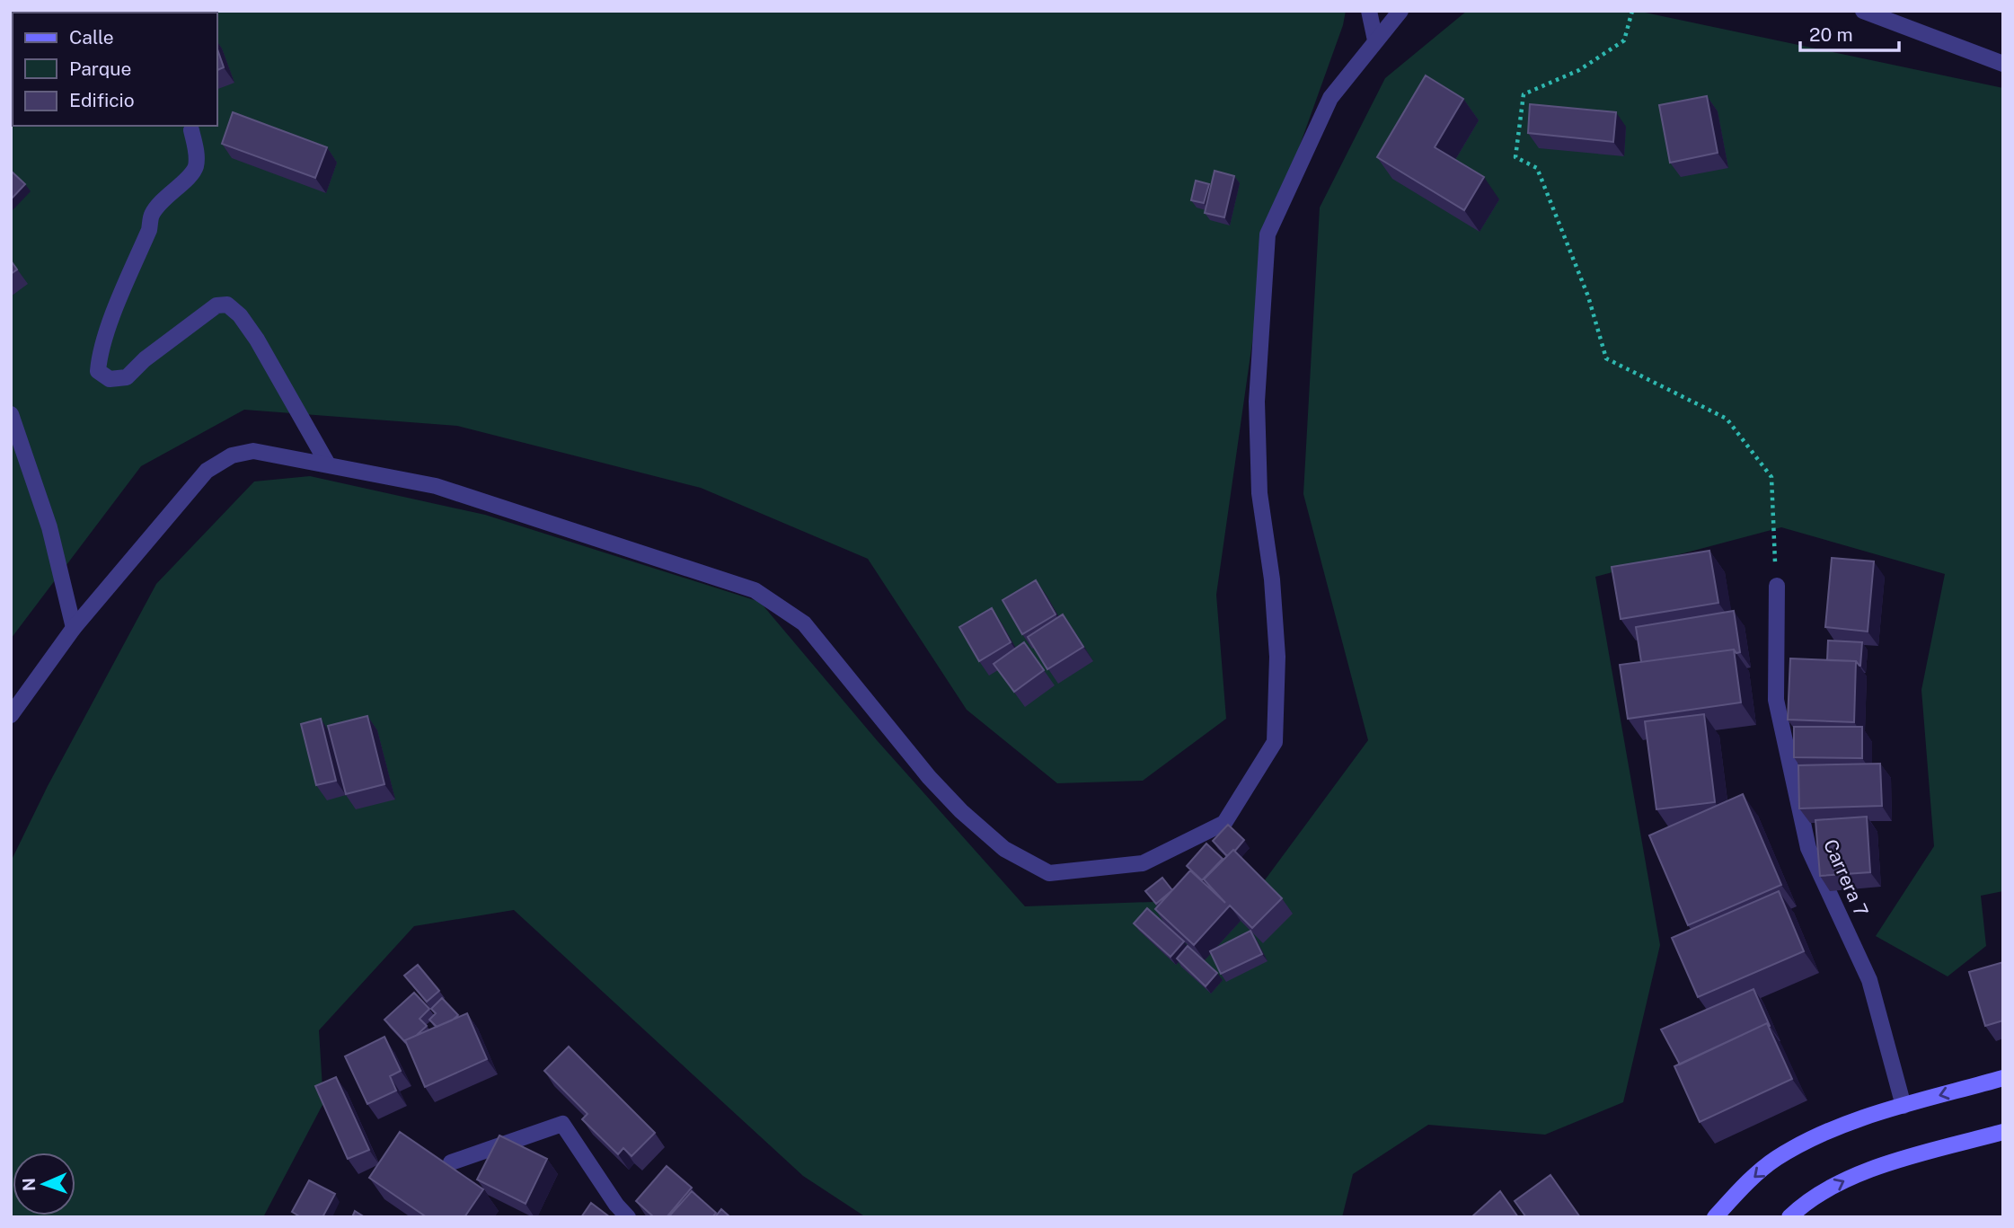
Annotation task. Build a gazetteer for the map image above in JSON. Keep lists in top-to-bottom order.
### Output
{
  "streets": {
    "street": ["Carrera 7"]
  },
  "legend": ["Calle", "Parque", "Edificio"],
  "scale_bar": "20 m",
  "north": "left"
}
